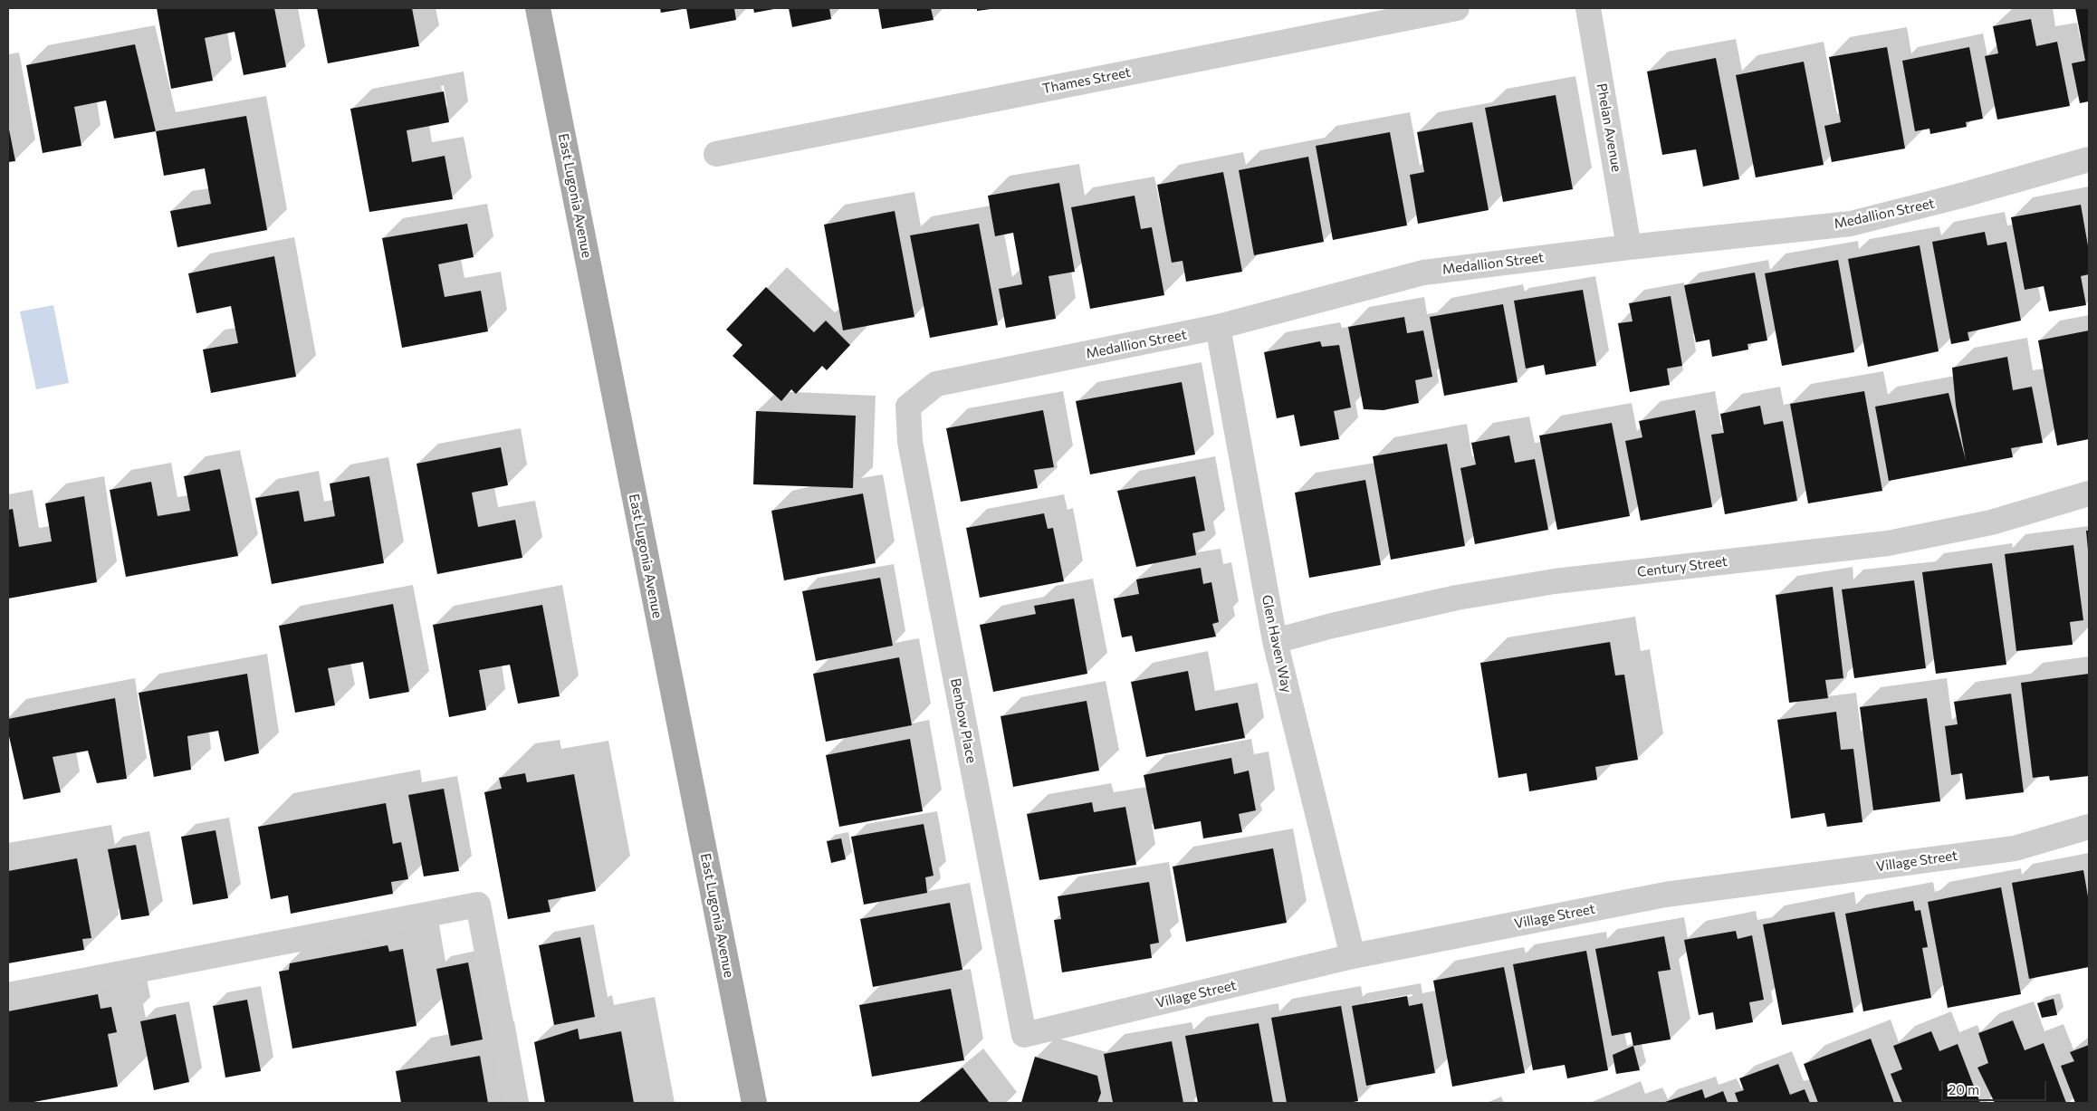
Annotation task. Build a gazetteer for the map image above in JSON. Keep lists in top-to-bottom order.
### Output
{
  "streets": {
    "main road": ["East Lugonia Avenue"],
    "street": [
      "Thames Street",
      "Phelan Avenue",
      "Medallion Street",
      "Century Street",
      "Glen Haven Way",
      "Benbow Place",
      "Village Street"
    ]
  },
  "crossings": [
    ["Phelan Avenue", "Medallion Street"],
    ["Medallion Street", "Glen Haven Way"],
    ["Medallion Street", "Benbow Place"],
    ["Century Street", "Glen Haven Way"],
    ["Glen Haven Way", "Village Street"],
    ["Benbow Place", "Village Street"]
  ],
  "scale_bar": "20 m"
}
